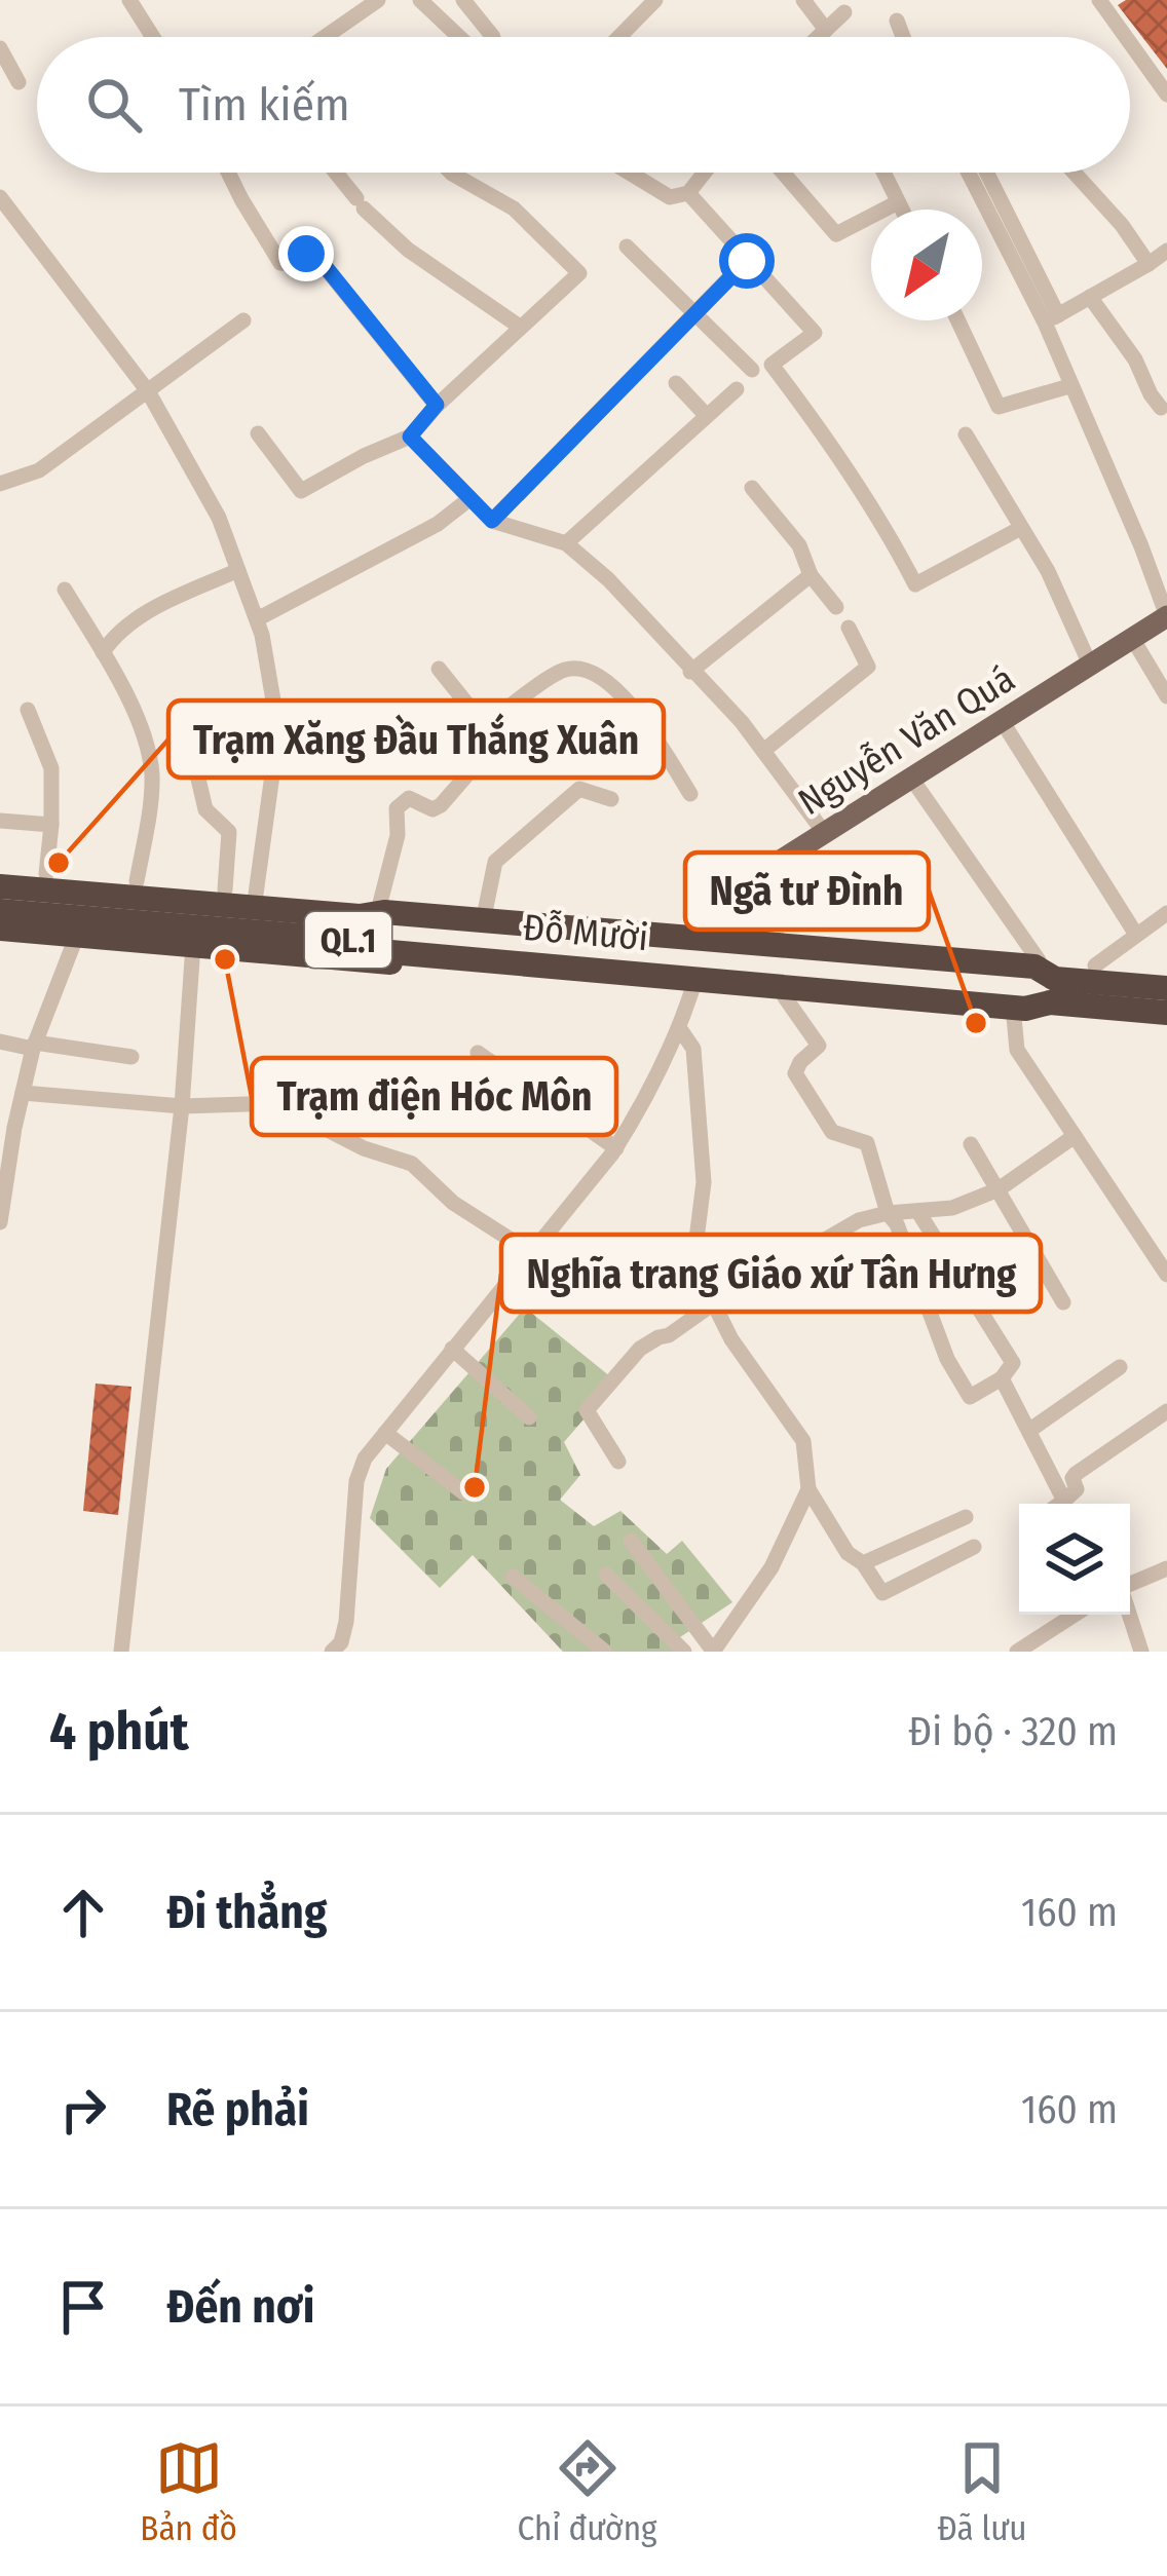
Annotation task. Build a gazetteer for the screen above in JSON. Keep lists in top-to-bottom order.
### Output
{
  "streets": {
    "highway": ["Đỗ Mười", "QL.1"],
    "main road": ["Nguyễn Văn Quá"]
  },
  "crossings": [
    ["Nguyễn Văn Quá", "Đỗ Mười"]
  ],
  "places": [
    "Trạm Xăng Đầu Thắng Xuân",
    "Trạm điện Hóc Môn",
    "Ngã tư Đình",
    "Nghĩa trang Giáo xứ Tân Hưng"
  ],
  "north": "bottom left",
  "page": {
    "search": "Tìm kiếm",
    "heading": ["4 phút", "Đi bộ · 320 m"],
    "list": [
      ["Đi thẳng", "160 m"],
      ["Rẽ phải", "160 m"],
      "Đến nơi"
    ],
    "nav": ["Bản đồ", "Chỉ đường", "Đã lưu"]
  }
}
